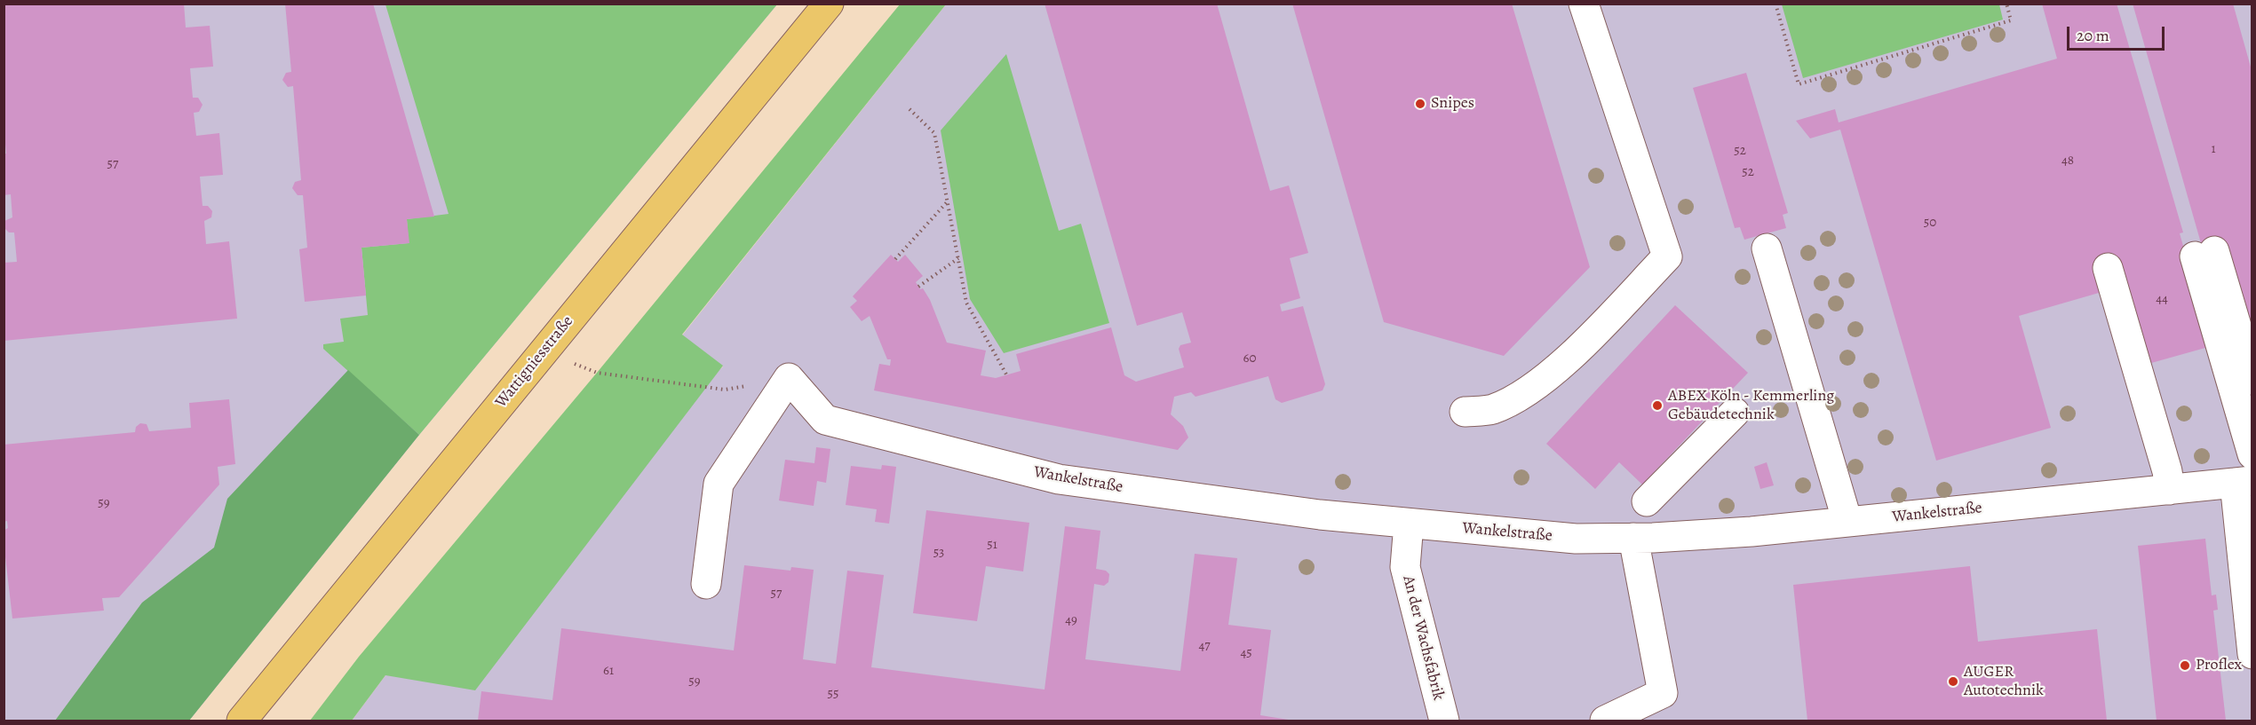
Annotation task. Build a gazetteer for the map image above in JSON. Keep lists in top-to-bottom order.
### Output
{
  "streets": {
    "main road": ["Wattigniesstraße"],
    "street": ["Wankelstraße", "An der Wachsfabrik"]
  },
  "crossings": [
    ["Wankelstraße", "An der Wachsfabrik"]
  ],
  "places": [
    "Snipes",
    "ABEX Köln - Kemmerling Gebäudetechnik",
    "Proflex",
    "AUGER Autotechnik"
  ],
  "house_numbers": [
    "1",
    "52",
    "48",
    "57",
    "52",
    "50",
    "44",
    "60",
    "59",
    "51",
    "53",
    "57",
    "49",
    "47",
    "45",
    "61",
    "59",
    "55"
  ],
  "scale_bar": "20 m"
}
